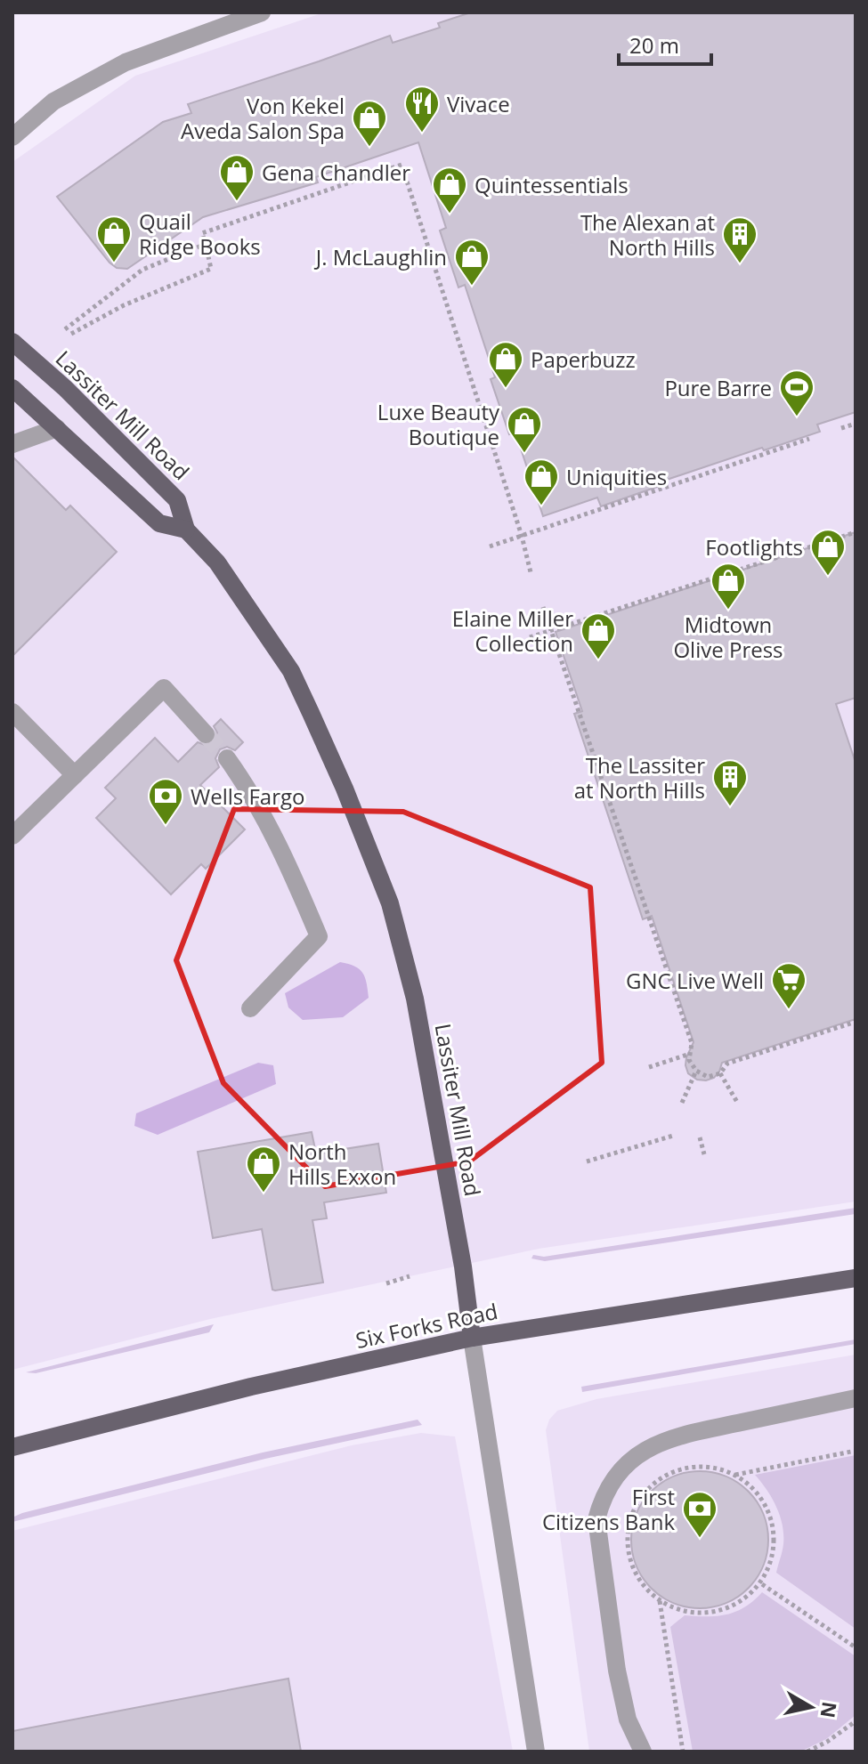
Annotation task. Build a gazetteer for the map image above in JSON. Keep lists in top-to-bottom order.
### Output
{
  "streets": {
    "main road": ["Lassiter Mill Road", "Six Forks Road"]
  },
  "crossings": [
    ["Lassiter Mill Road", "Six Forks Road"]
  ],
  "places": {
    "restaurant": ["Vivace"],
    "shop": [
      "Von Kekel Aveda Salon Spa",
      "Gena Chandler",
      "Quintessentials",
      "Quail Ridge Books",
      "J. McLaughlin",
      "Paperbuzz",
      "Luxe Beauty Boutique",
      "Uniquities",
      "Footlights",
      "Midtown Olive Press",
      "Elaine Miller Collection",
      "North Hills Exxon"
    ],
    "building": ["The Alexan at North Hills", "The Lassiter at North Hills"],
    "sports": ["Pure Barre"],
    "bank": ["Wells Fargo", "First Citizens Bank"],
    "supermarket": ["GNC Live Well"]
  },
  "scale_bar": "20 m",
  "north": "right"
}
